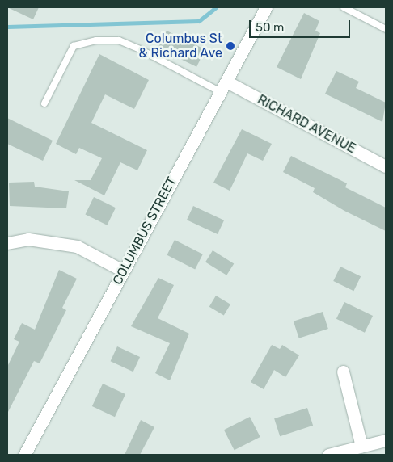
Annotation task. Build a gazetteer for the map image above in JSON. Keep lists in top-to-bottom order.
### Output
{
  "streets": {
    "main road": ["RICHARD AVENUE", "COLUMBUS STREET"]
  },
  "crossings": [
    ["RICHARD AVENUE", "COLUMBUS STREET"]
  ],
  "places": ["Columbus St & Richard Ave"],
  "scale_bar": "50 m"
}
